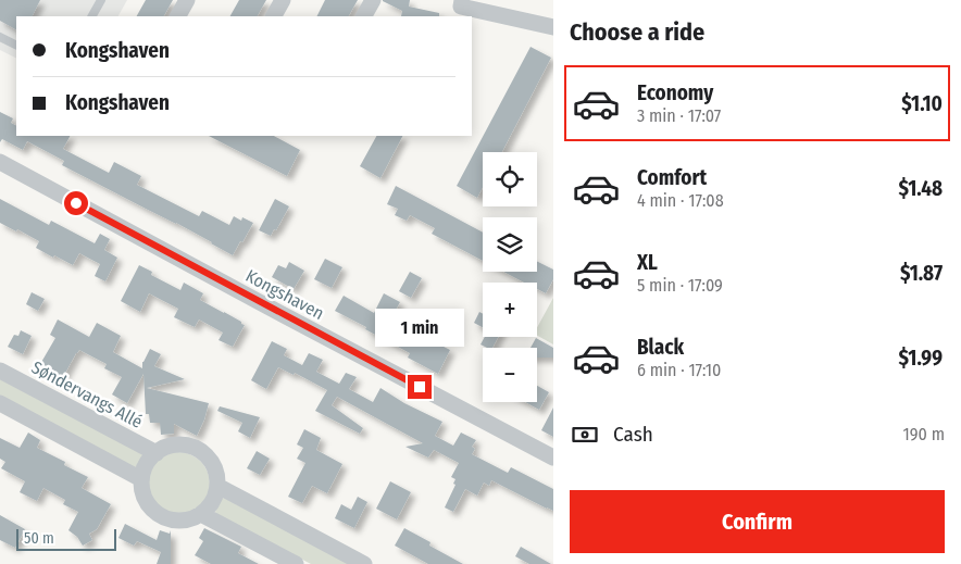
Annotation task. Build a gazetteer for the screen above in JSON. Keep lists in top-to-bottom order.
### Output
{
  "streets": {
    "street": ["Kongshaven", "Søndervangs Allé"]
  },
  "scale_bar": "50 m",
  "page": {
    "heading": "Choose a ride",
    "banner": ["Kongshaven", "Kongshaven"],
    "list": [
      {
        "name": "Economy",
        "note": "3 min · 17:07",
        "value": "$1.10"
      },
      {
        "name": "Comfort",
        "note": "4 min · 17:08",
        "value": "$1.48"
      },
      {
        "name": "XL",
        "note": "5 min · 17:09",
        "value": "$1.87"
      },
      {
        "name": "Black",
        "note": "6 min · 17:10",
        "value": "$1.99"
      }
    ],
    "map_buttons": ["+", "−"],
    "bubble": "1 min",
    "pay": ["Cash", "190 m"],
    "buttons": "Confirm",
    "scale": "50 m"
  }
}
